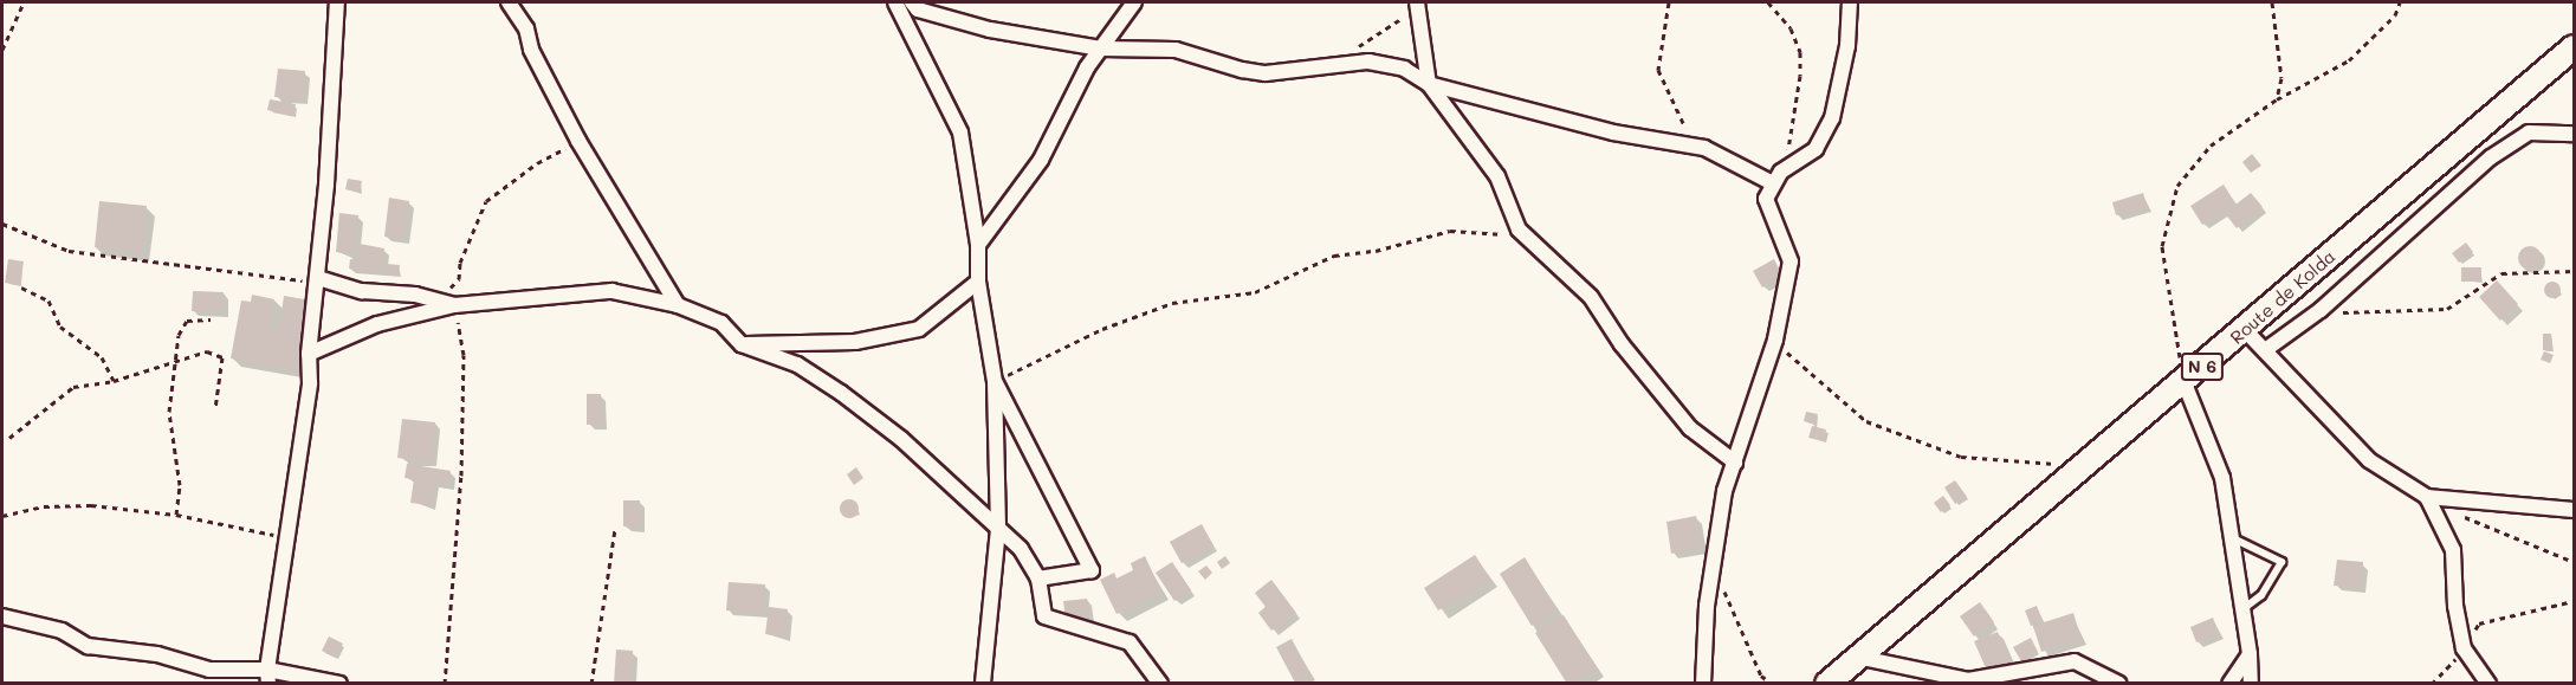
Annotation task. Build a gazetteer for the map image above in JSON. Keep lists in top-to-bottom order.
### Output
{
  "streets": {
    "main road": ["Route de Kolda", "N 6"]
  }
}
